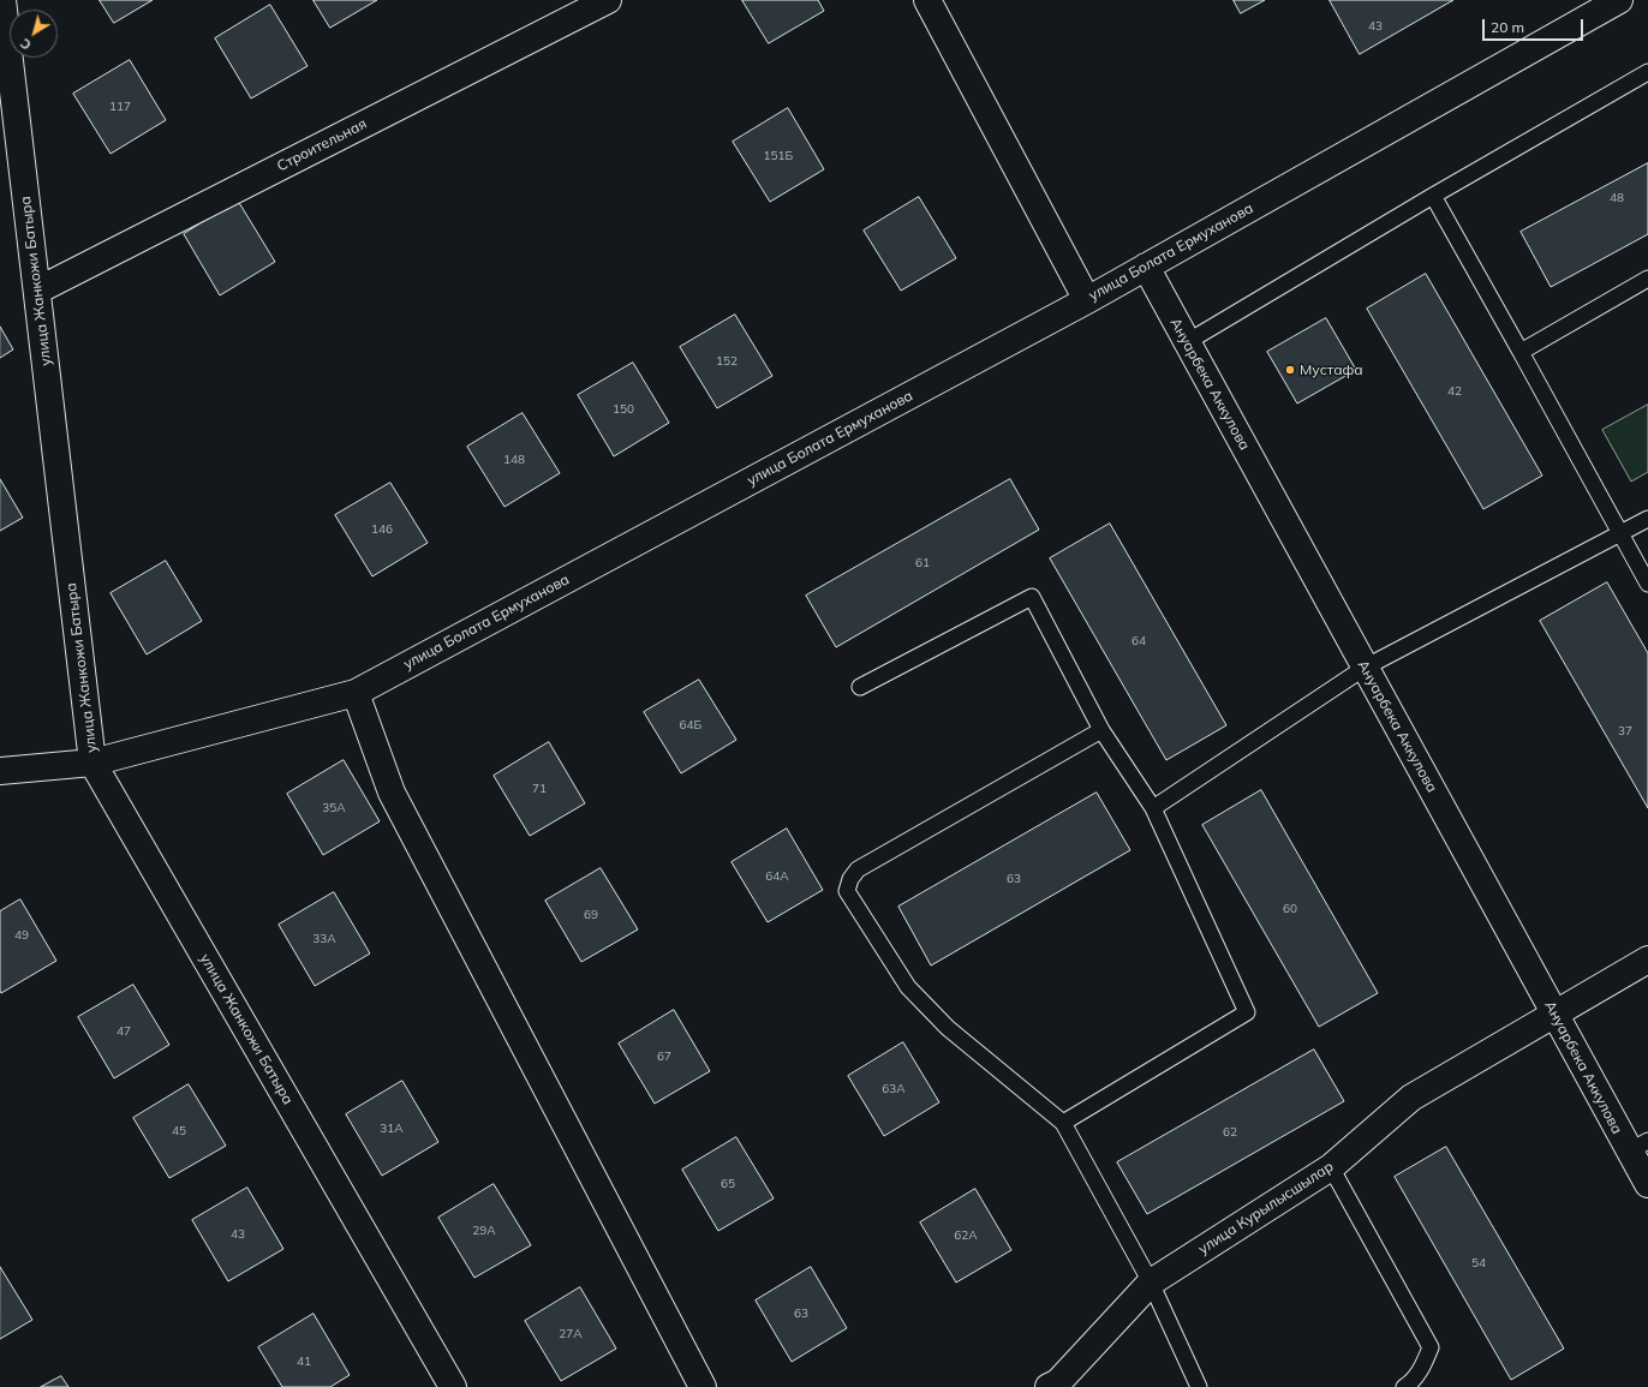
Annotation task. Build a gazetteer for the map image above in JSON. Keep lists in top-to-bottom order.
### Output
{
  "streets": {
    "street": [
      "Строительная",
      "улица Болата Ермуханова",
      "улица Жанкожи Батыра",
      "Ануарбека Аккулова",
      "улица Курылысшылар"
    ]
  },
  "crossings": [
    ["Строительная", "улица Жанкожи Батыра"],
    ["улица Болата Ермуханова", "улица Жанкожи Батыра"],
    ["улица Болата Ермуханова", "Ануарбека Аккулова"],
    ["Ануарбека Аккулова", "улица Курылысшылар"]
  ],
  "places": ["Мустафа"],
  "house_numbers": [
    "43",
    "117",
    "151Б",
    "48",
    "152",
    "42",
    "150",
    "148",
    "146",
    "61",
    "64",
    "64Б",
    "37",
    "71",
    "35А",
    "64А",
    "63",
    "60",
    "69",
    "49",
    "33А",
    "47",
    "67",
    "63А",
    "31А",
    "45",
    "62",
    "65",
    "29А",
    "43",
    "62А",
    "54",
    "63",
    "27А",
    "41"
  ],
  "scale_bar": "20 m",
  "north": "bottom left"
}
